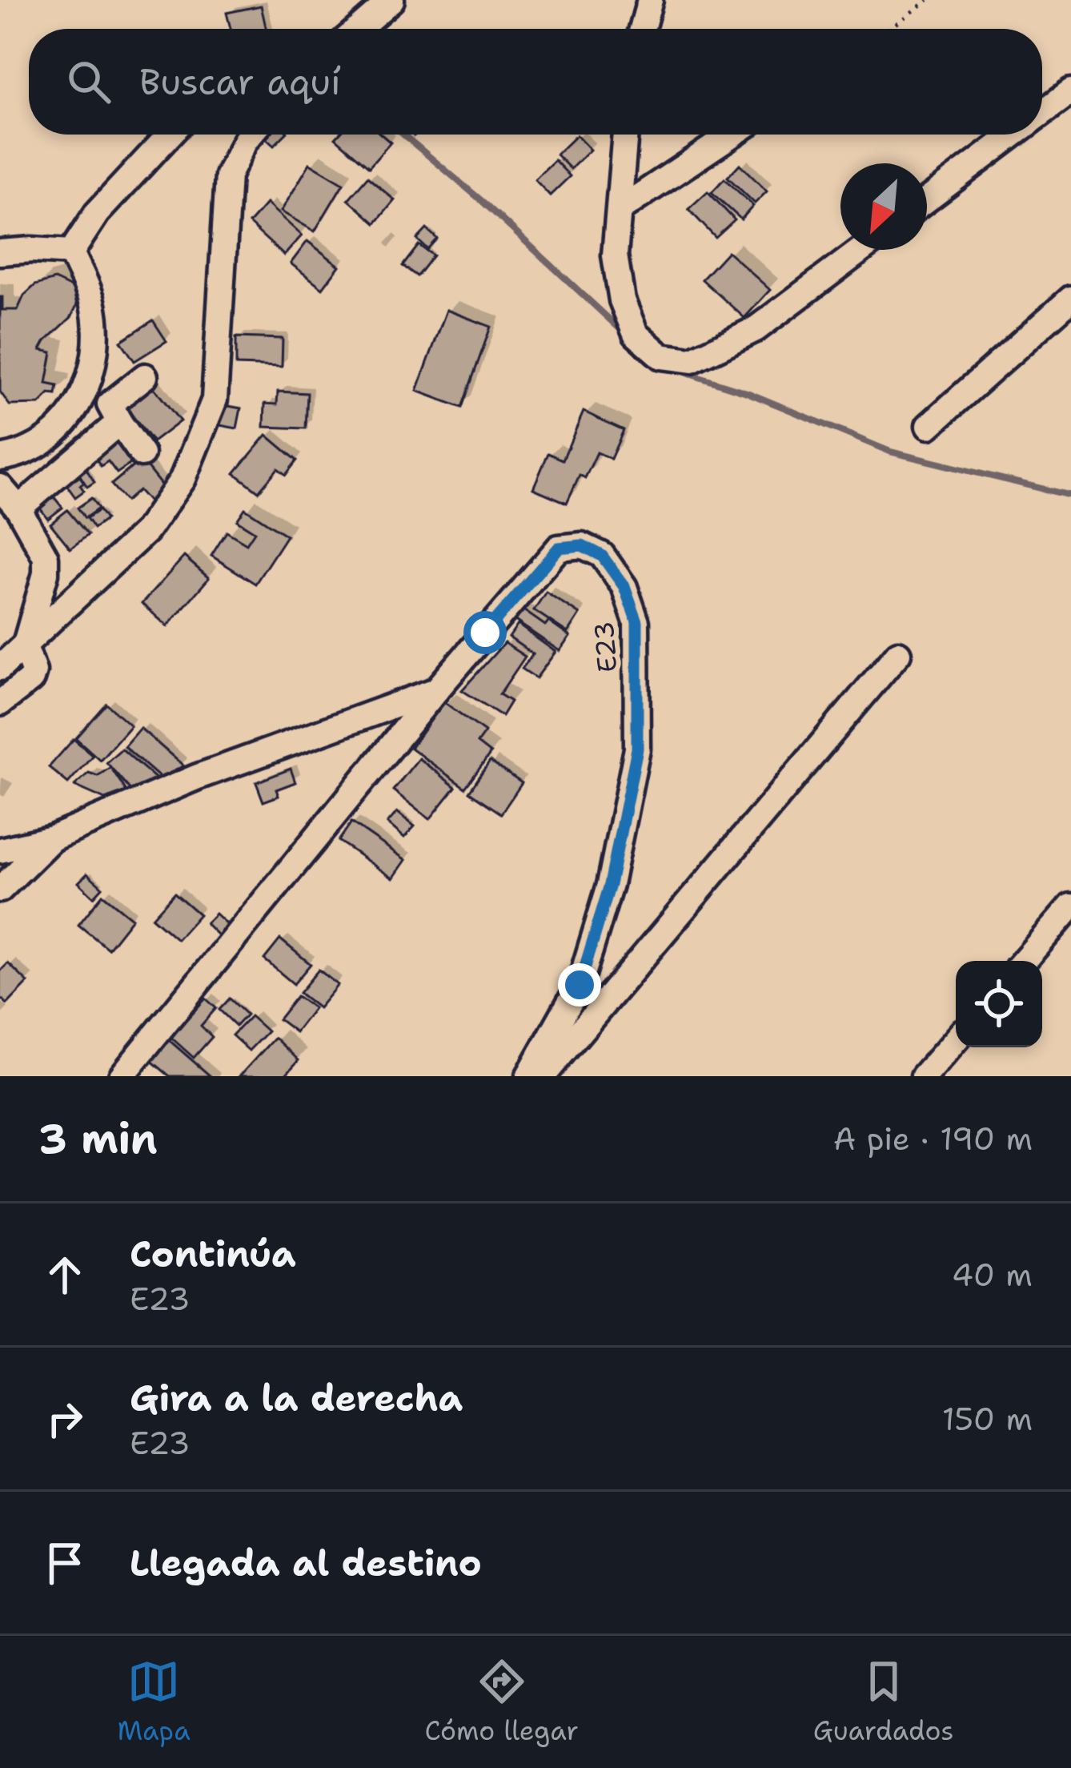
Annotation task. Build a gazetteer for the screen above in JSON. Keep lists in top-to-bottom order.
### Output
{
  "streets": {
    "street": ["E23"]
  },
  "north": "bottom left",
  "page": {
    "search": "Buscar aquí",
    "heading": ["3 min", "A pie · 190 m"],
    "list": [
      ["Continúa", "E23", "40 m"],
      ["Gira a la derecha", "E23", "150 m"],
      "Llegada al destino"
    ],
    "nav": ["Mapa", "Cómo llegar", "Guardados"]
  }
}
